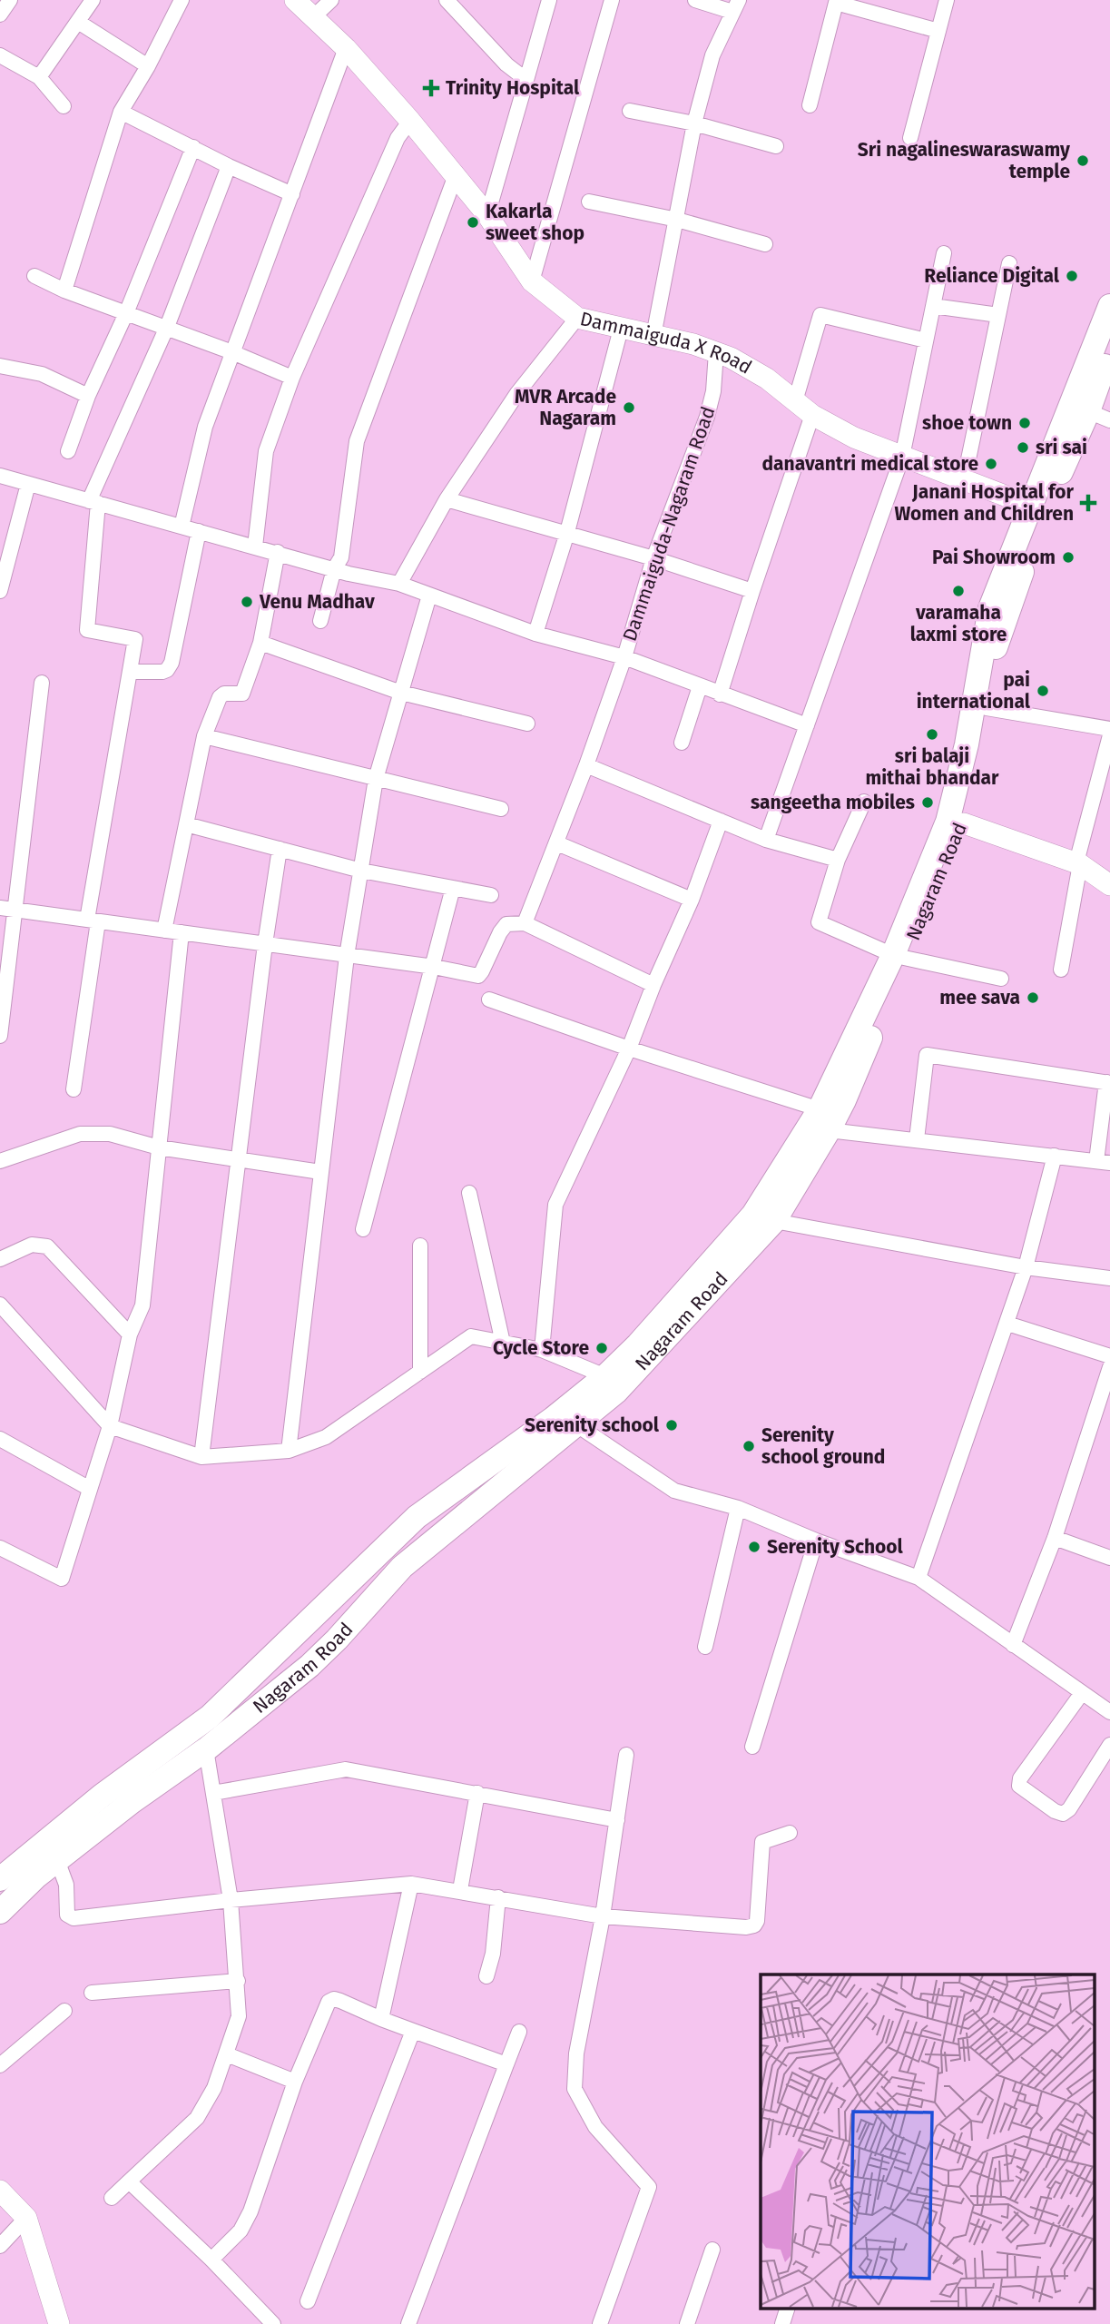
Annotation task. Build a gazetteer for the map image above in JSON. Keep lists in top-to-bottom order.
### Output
{
  "streets": {
    "main road": ["Nagaram Road"],
    "street": ["Dammaiguda X Road", "Dammaiguda-Nagaram Road"]
  },
  "crossings": [
    ["Dammaiguda X Road", "Dammaiguda-Nagaram Road"],
    ["Dammaiguda X Road", "Nagaram Road"]
  ],
  "places": {
    "health": ["Trinity Hospital", "Janani Hospital for Women and Children"],
    "other": [
      "Sri nagalineswaraswamy temple",
      "Kakarla sweet shop",
      "Reliance Digital",
      "MVR Arcade Nagaram",
      "shoe town",
      "sri sai",
      "danavantri medical store",
      "Pai Showroom",
      "varamaha laxmi store",
      "Venu Madhav",
      "pai international",
      "sri balaji mithai bhandar",
      "sangeetha mobiles",
      "mee sava",
      "Cycle Store",
      "Serenity school",
      "Serenity school ground",
      "Serenity School"
    ]
  }
}
